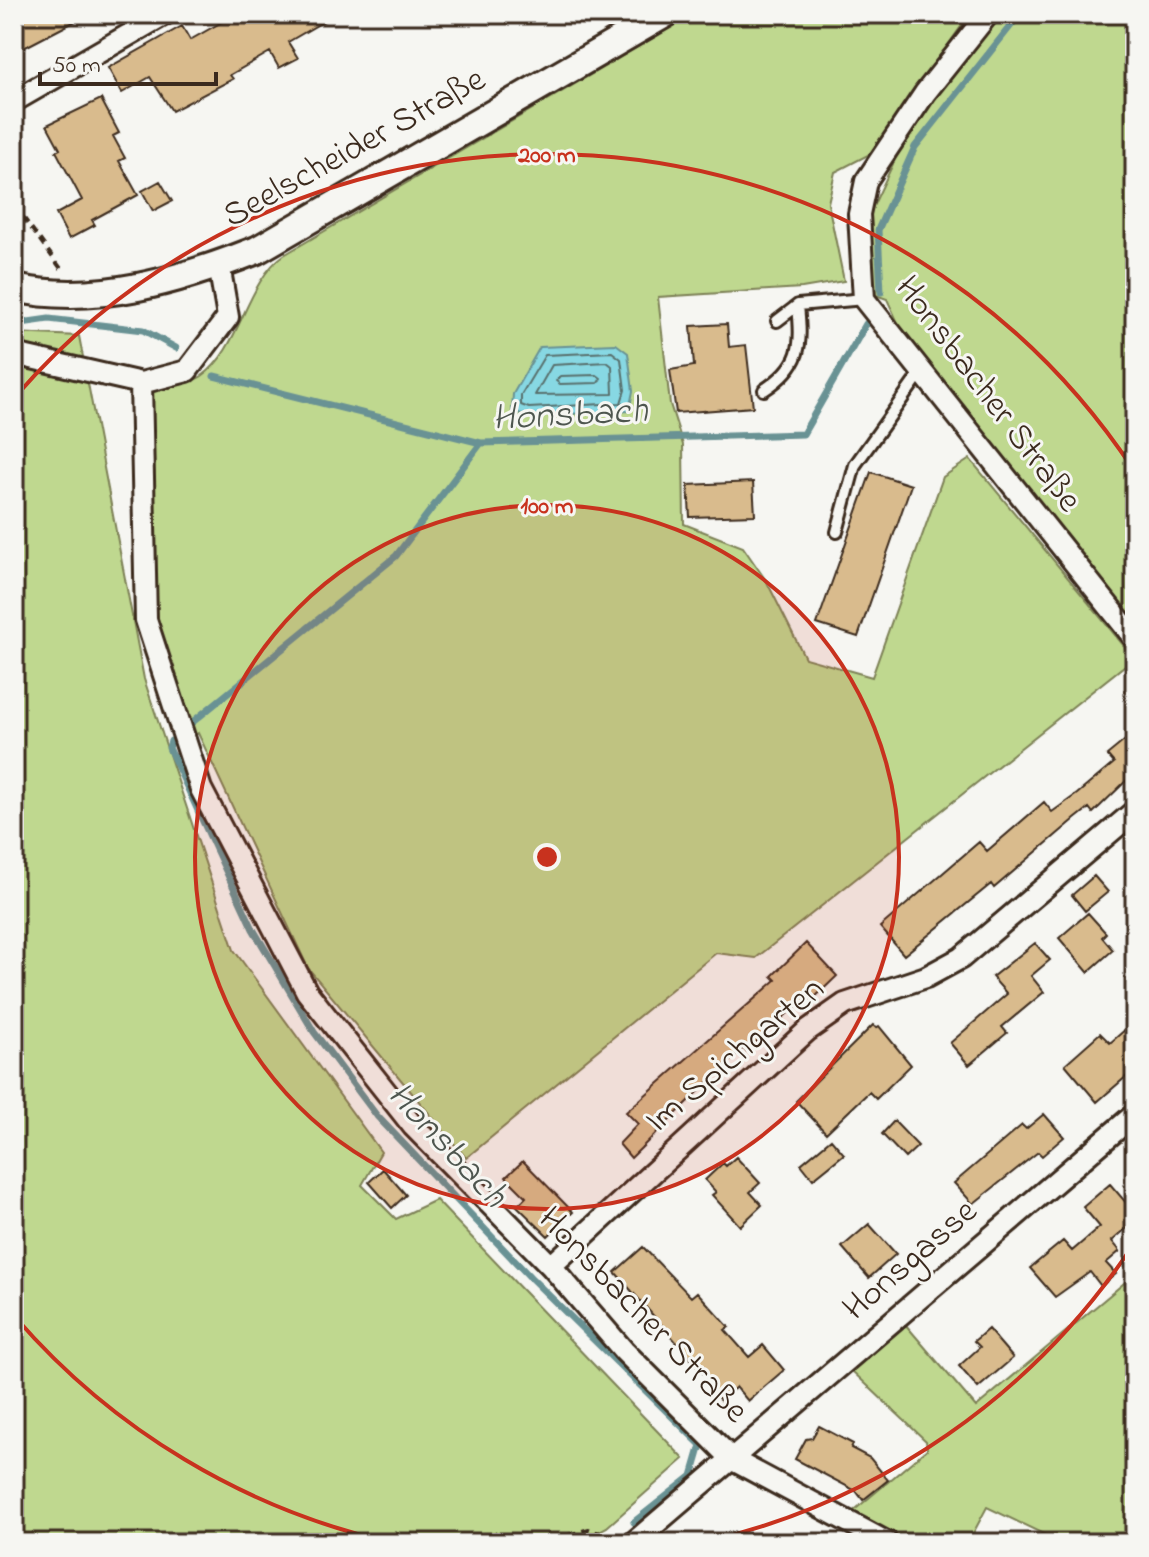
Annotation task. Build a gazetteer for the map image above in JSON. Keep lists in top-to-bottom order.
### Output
{
  "streets": {
    "street": [
      "Seelscheider Straße",
      "Honsbacher Straße",
      "Im Spichgarten",
      "Honsgasse"
    ]
  },
  "crossings": [
    ["Honsbacher Straße", "Im Spichgarten"],
    ["Honsbacher Straße", "Honsgasse"]
  ],
  "water": ["Honsbach"],
  "scale_bar": "50 m",
  "rings": ["200 m", "100 m"]
}
